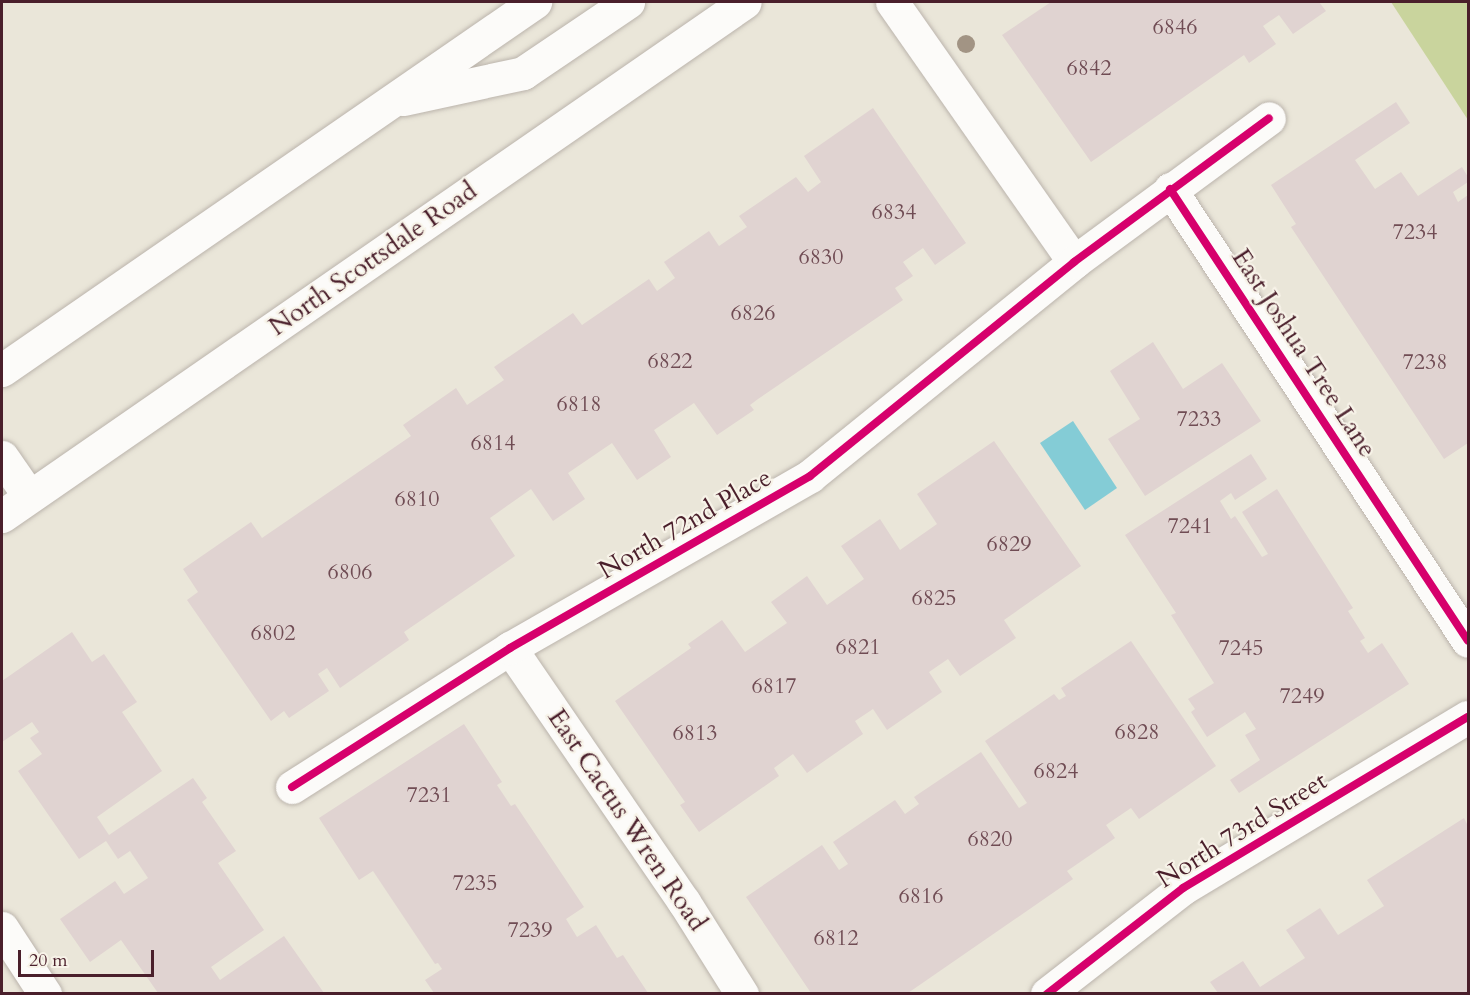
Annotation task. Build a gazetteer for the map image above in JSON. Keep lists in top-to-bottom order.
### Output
{
  "streets": {
    "street": [
      "North Scottsdale Road",
      "East Joshua Tree Lane",
      "North 72nd Place",
      "East Cactus Wren Road",
      "North 73rd Street"
    ]
  },
  "crossings": [
    ["North 72nd Place", "East Cactus Wren Road"]
  ],
  "house_numbers": [
    "6846",
    "6842",
    "6834",
    "7234",
    "6830",
    "6826",
    "6822",
    "7238",
    "6818",
    "7233",
    "6814",
    "6810",
    "7241",
    "6829",
    "6806",
    "6825",
    "6802",
    "6821",
    "7245",
    "6817",
    "7249",
    "6828",
    "6813",
    "6824",
    "7231",
    "6820",
    "7235",
    "6816",
    "7239",
    "6812"
  ],
  "scale_bar": "20 m"
}
